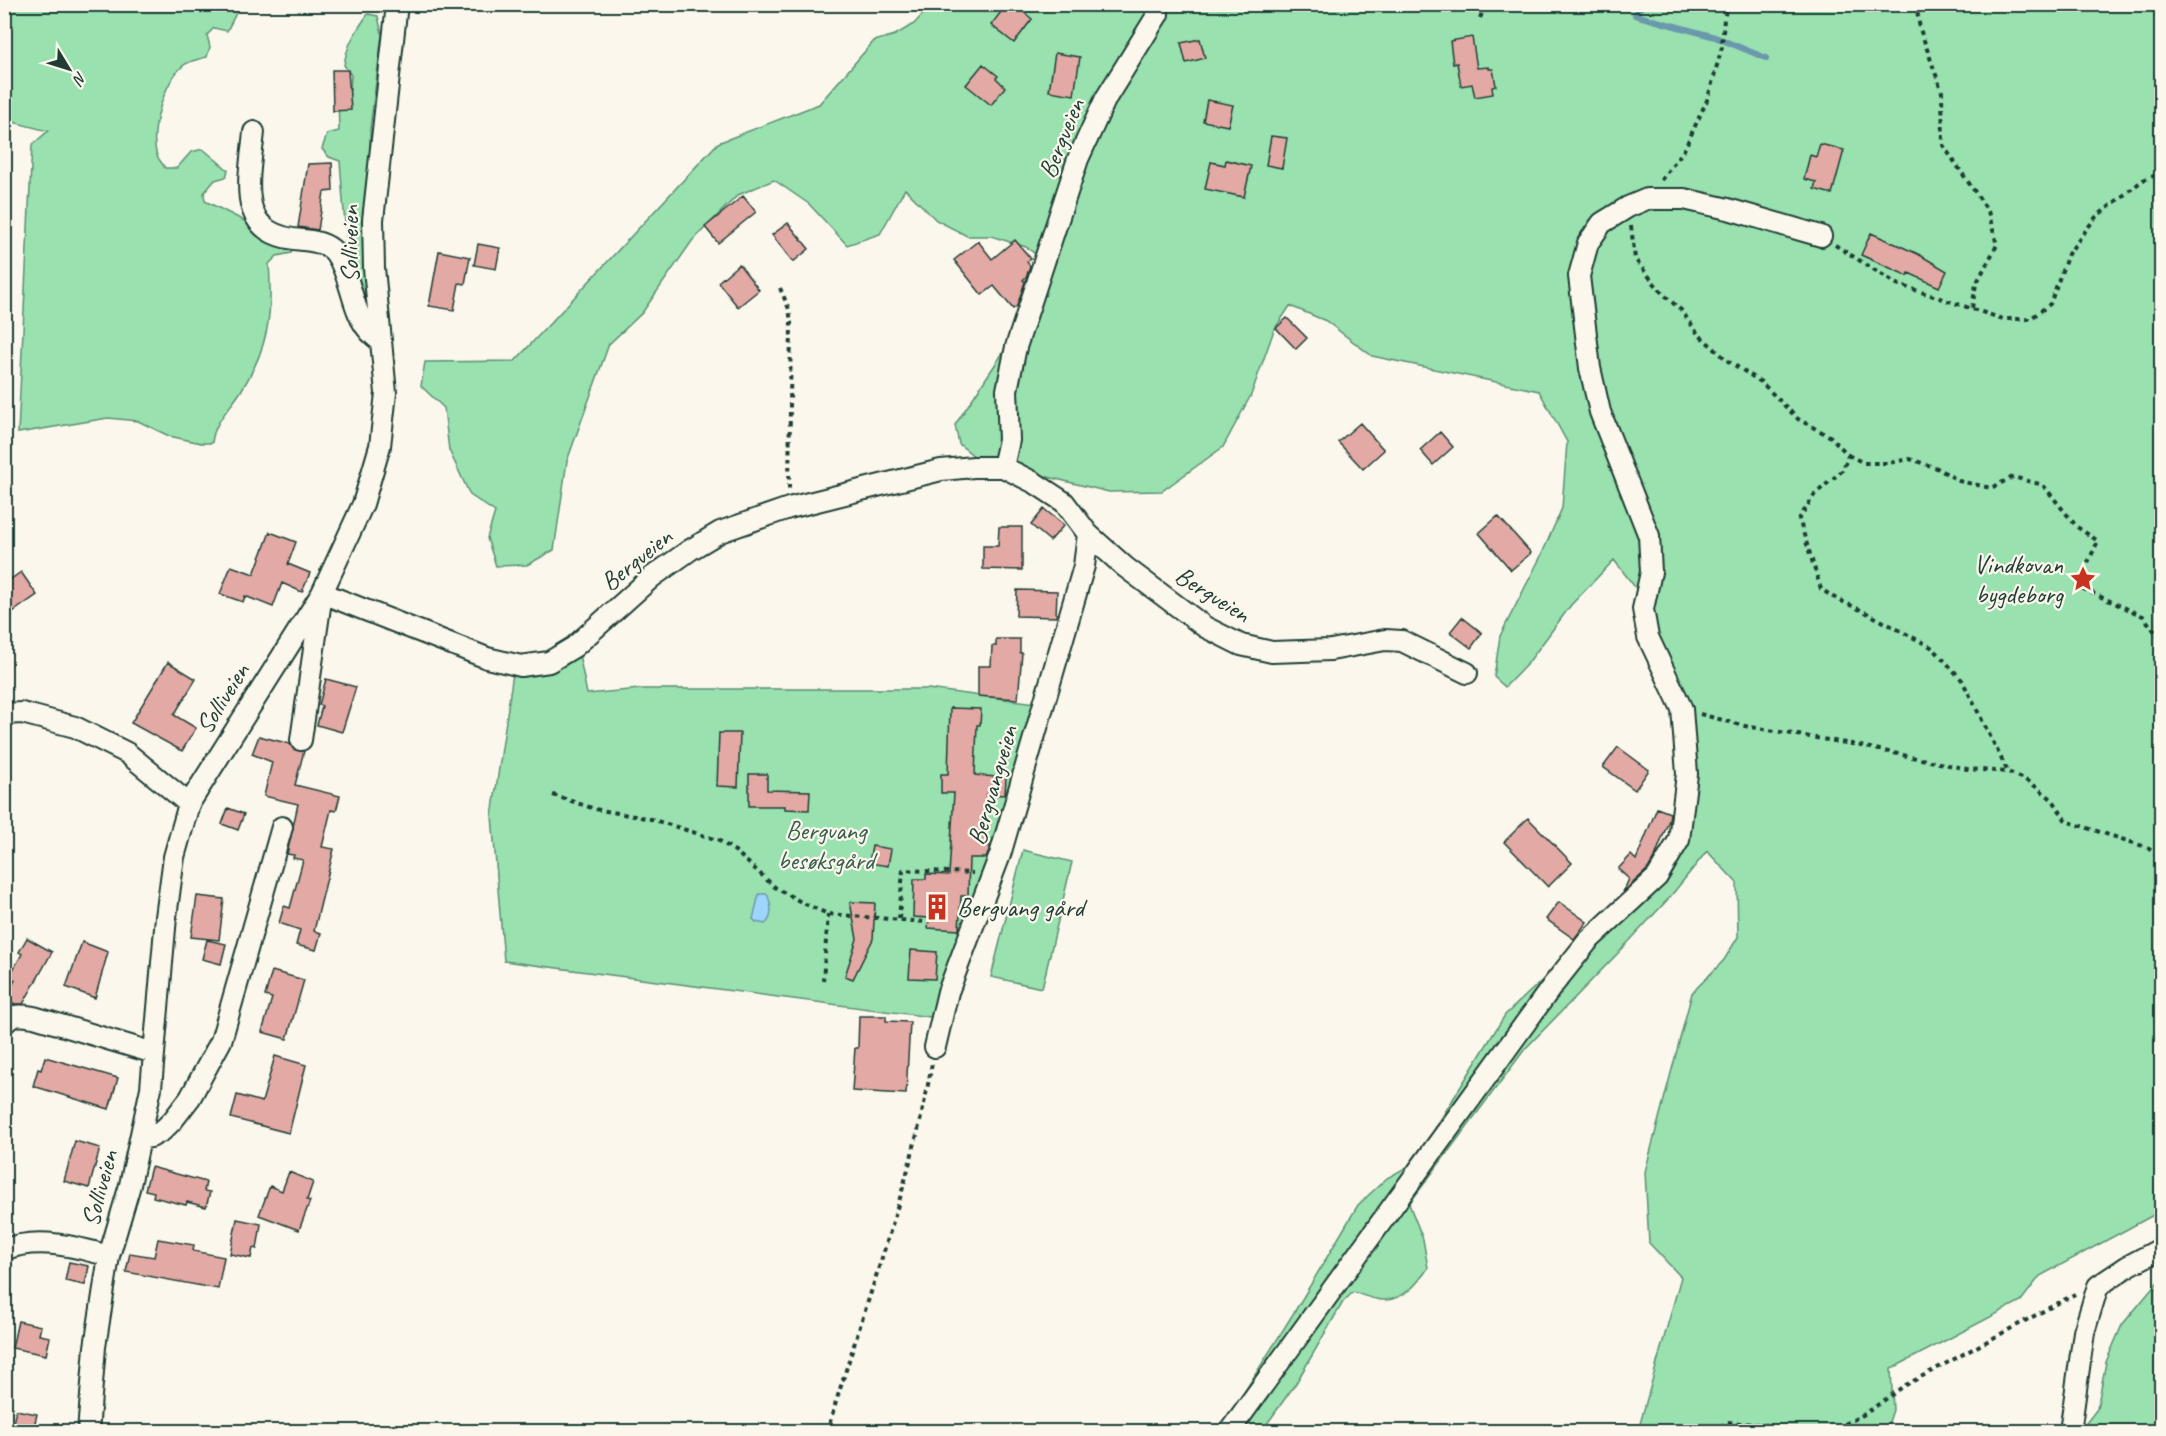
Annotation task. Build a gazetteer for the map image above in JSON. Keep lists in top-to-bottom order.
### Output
{
  "streets": {
    "street": ["Bergveien", "Solliveien", "Bergvangveien"]
  },
  "crossings": [
    ["Bergveien", "Solliveien"],
    ["Bergveien", "Bergvangveien"]
  ],
  "parks": ["Bergvang besøksgård"],
  "places": {
    "place": ["Vindkovan bygdeborg"],
    "building": ["Bergvang gård"]
  },
  "north": "bottom right"
}
